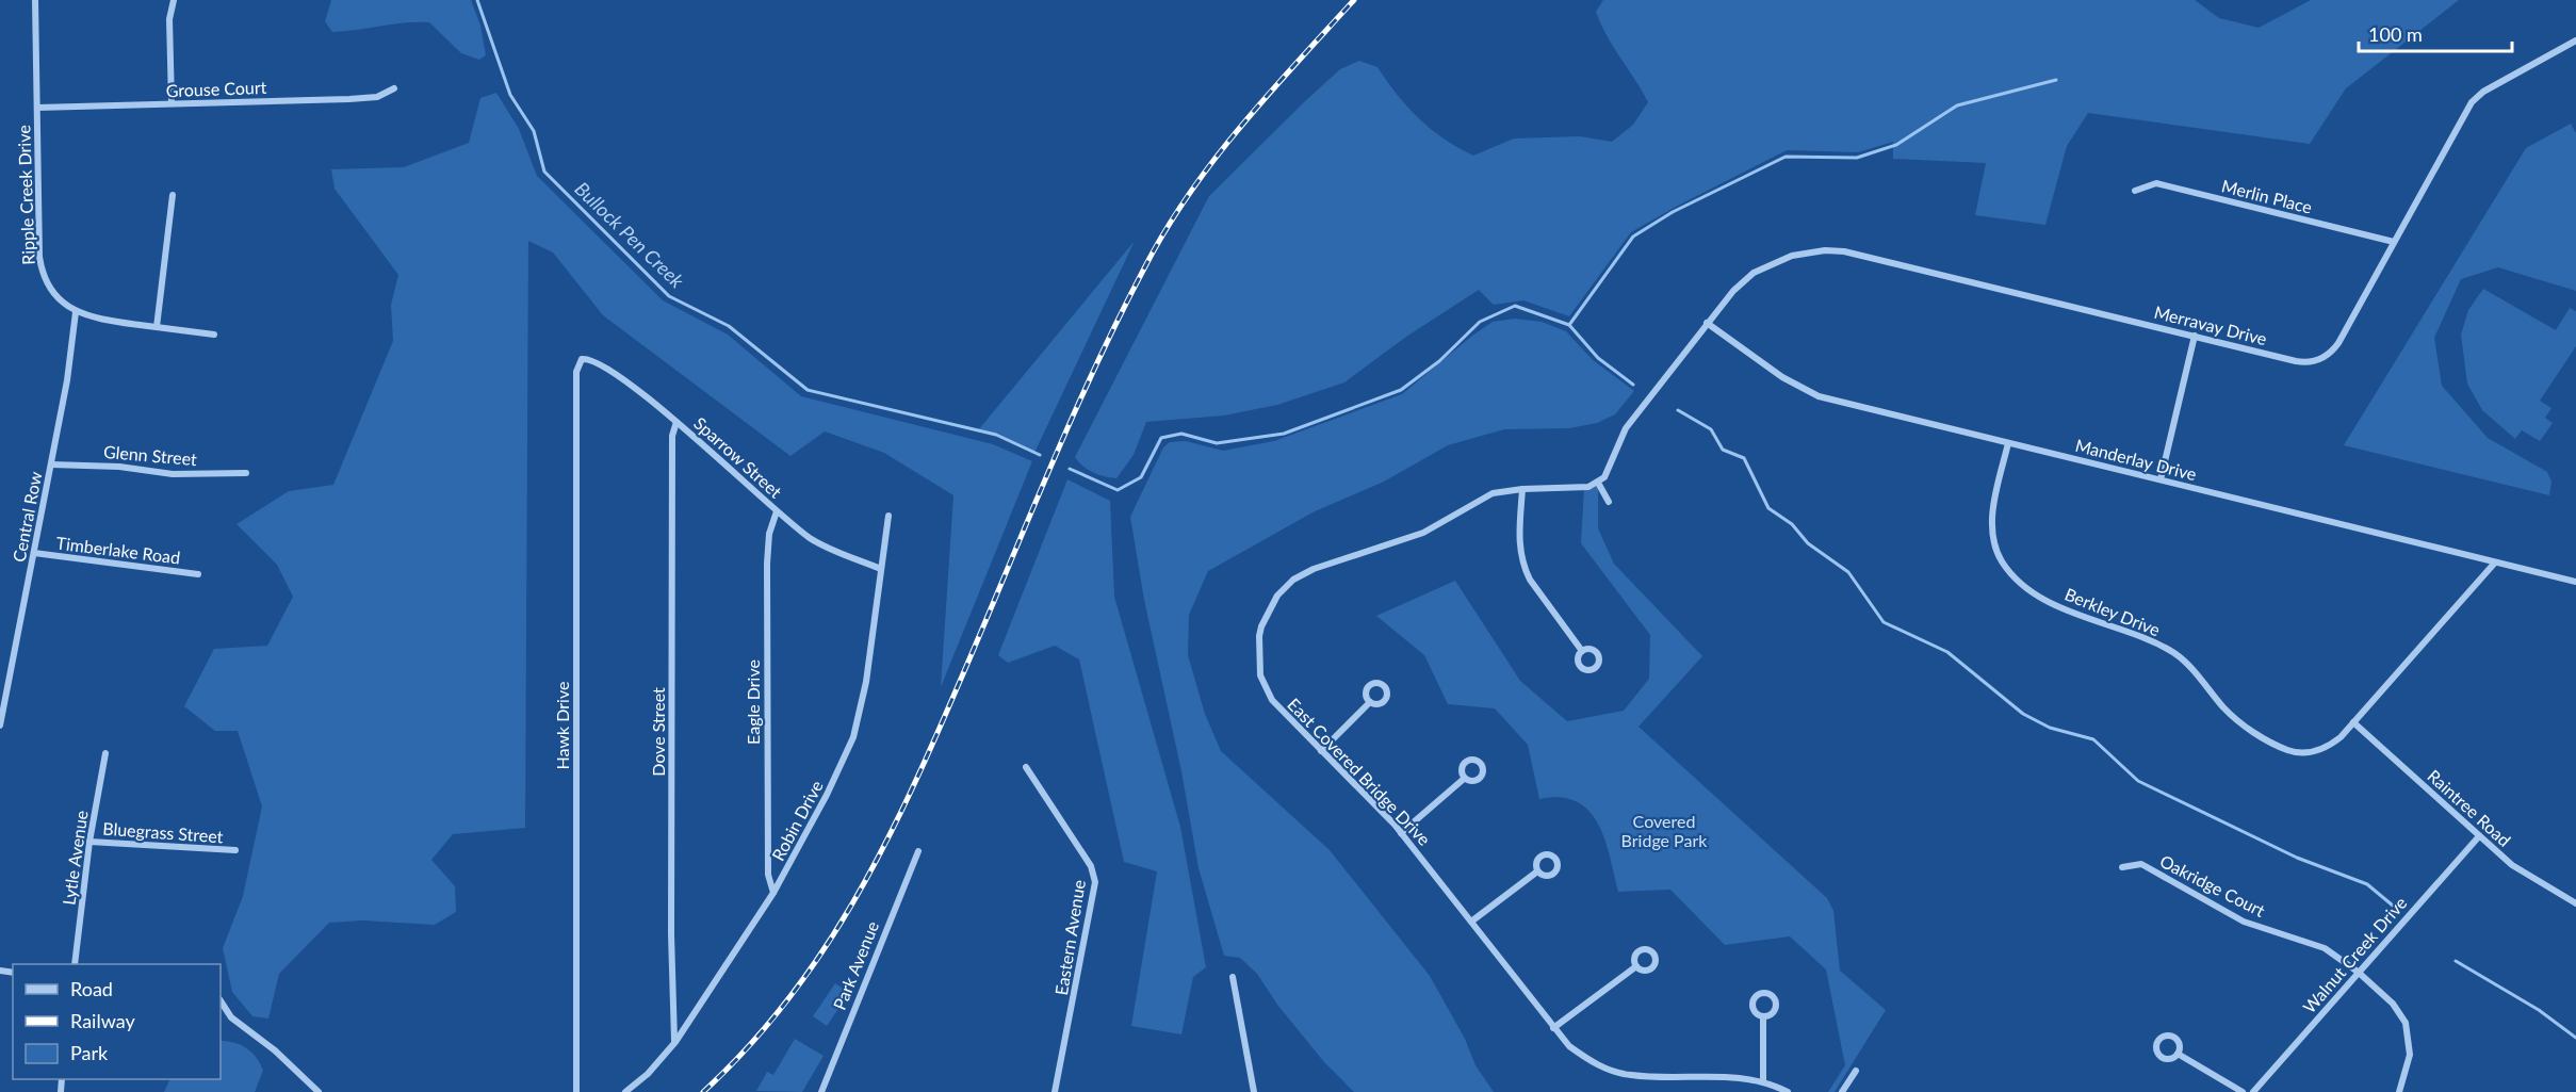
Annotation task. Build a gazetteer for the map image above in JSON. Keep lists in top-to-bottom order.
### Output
{
  "streets": {
    "street": [
      "Grouse Court",
      "Ripple Creek Drive",
      "Merlin Place",
      "Merravay Drive",
      "Glenn Street",
      "Sparrow Street",
      "Manderlay Drive",
      "Central Row",
      "Timberlake Road",
      "Berkley Drive",
      "Eagle Drive",
      "Hawk Drive",
      "Dove Street",
      "East Covered Bridge Drive",
      "Raintree Road",
      "Robin Drive",
      "Bluegrass Street",
      "Lytle Avenue",
      "Oakridge Court",
      "Eastern Avenue",
      "Walnut Creek Drive",
      "Park Avenue"
    ]
  },
  "crossings": [
    ["Grouse Court", "Ripple Creek Drive"],
    ["Ripple Creek Drive", "Central Row"],
    ["Merlin Place", "Merravay Drive"],
    ["Merravay Drive", "Manderlay Drive"],
    ["Glenn Street", "Central Row"],
    ["Sparrow Street", "Eagle Drive"],
    ["Sparrow Street", "Hawk Drive"],
    ["Sparrow Street", "Dove Street"],
    ["Sparrow Street", "Robin Drive"],
    ["Manderlay Drive", "Berkley Drive"],
    ["Central Row", "Timberlake Road"],
    ["Berkley Drive", "Raintree Road"],
    ["Eagle Drive", "Robin Drive"],
    ["Dove Street", "Robin Drive"],
    ["Raintree Road", "Walnut Creek Drive"],
    ["Bluegrass Street", "Lytle Avenue"],
    ["Oakridge Court", "Walnut Creek Drive"]
  ],
  "water": ["Bullock Pen Creek"],
  "parks": ["Covered Bridge Park"],
  "legend": ["Road", "Railway", "Park"],
  "scale_bar": "100 m"
}
